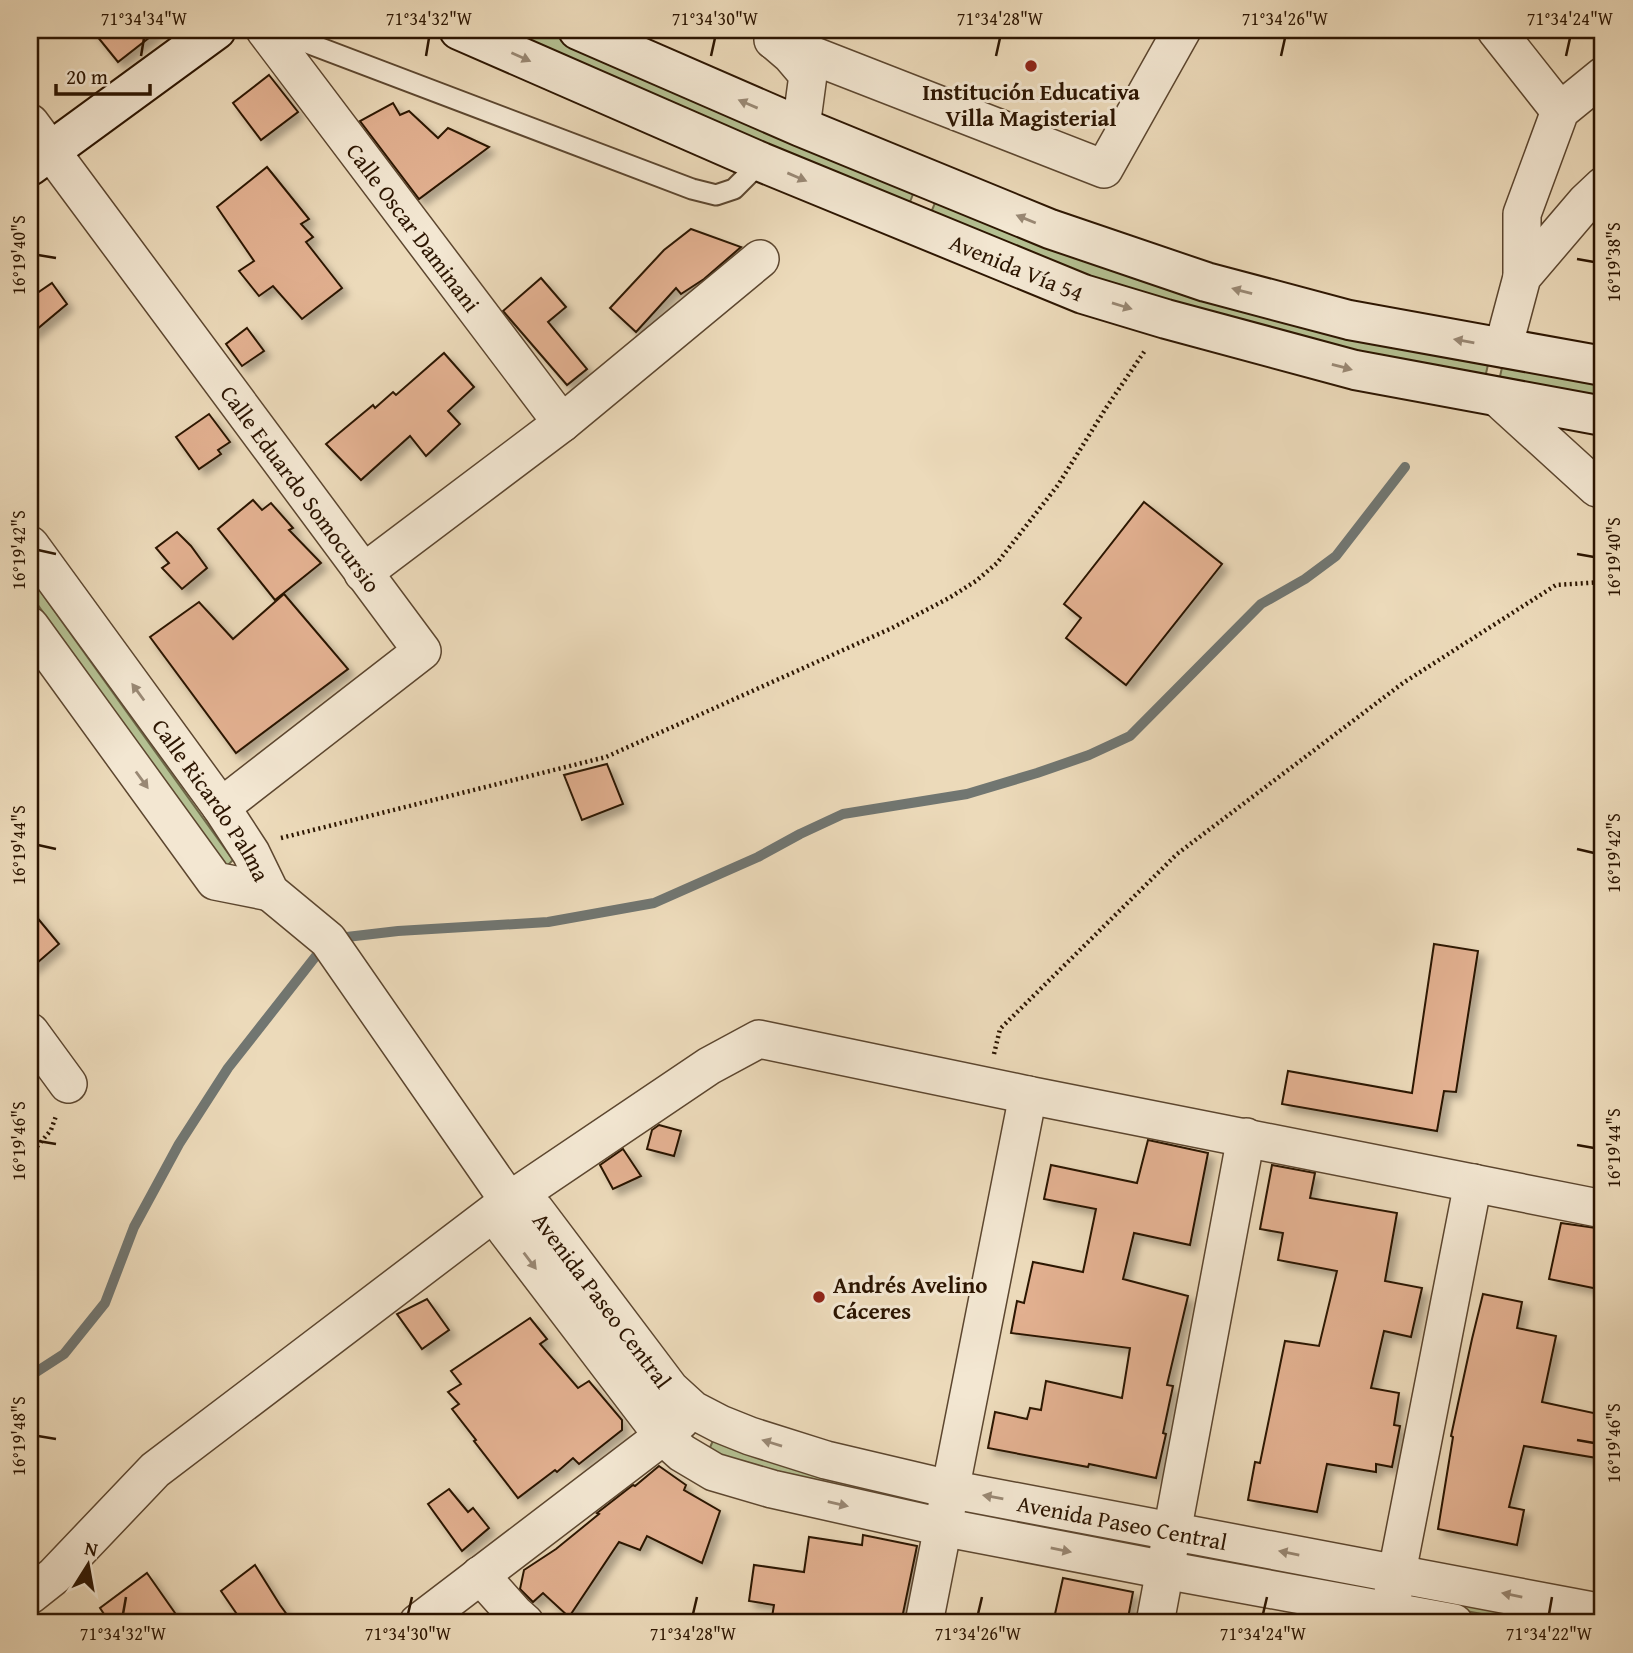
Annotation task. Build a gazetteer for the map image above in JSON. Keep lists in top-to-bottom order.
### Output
{
  "streets": {
    "main road": ["Avenida Vía 54"],
    "street": [
      "Calle Oscar Daminani",
      "Calle Eduardo Somocursio",
      "Calle Ricardo Palma",
      "Avenida Paseo Central"
    ]
  },
  "crossings": [
    ["Calle Eduardo Somocursio", "Calle Ricardo Palma"]
  ],
  "places": ["Institución Educativa Villa Magisterial", "Andrés Avelino Cáceres"],
  "scale_bar": "20 m",
  "north": "top",
  "coordinates": [
    "71°34'34\"W",
    "71°34'32\"W",
    "71°34'30\"W",
    "71°34'28\"W",
    "71°34'26\"W",
    "71°34'24\"W",
    "16°19'40\"S",
    "16°19'38\"S",
    "16°19'42\"S",
    "16°19'44\"S",
    "16°19'46\"S",
    "16°19'48\"S",
    "71°34'22\"W"
  ]
}
